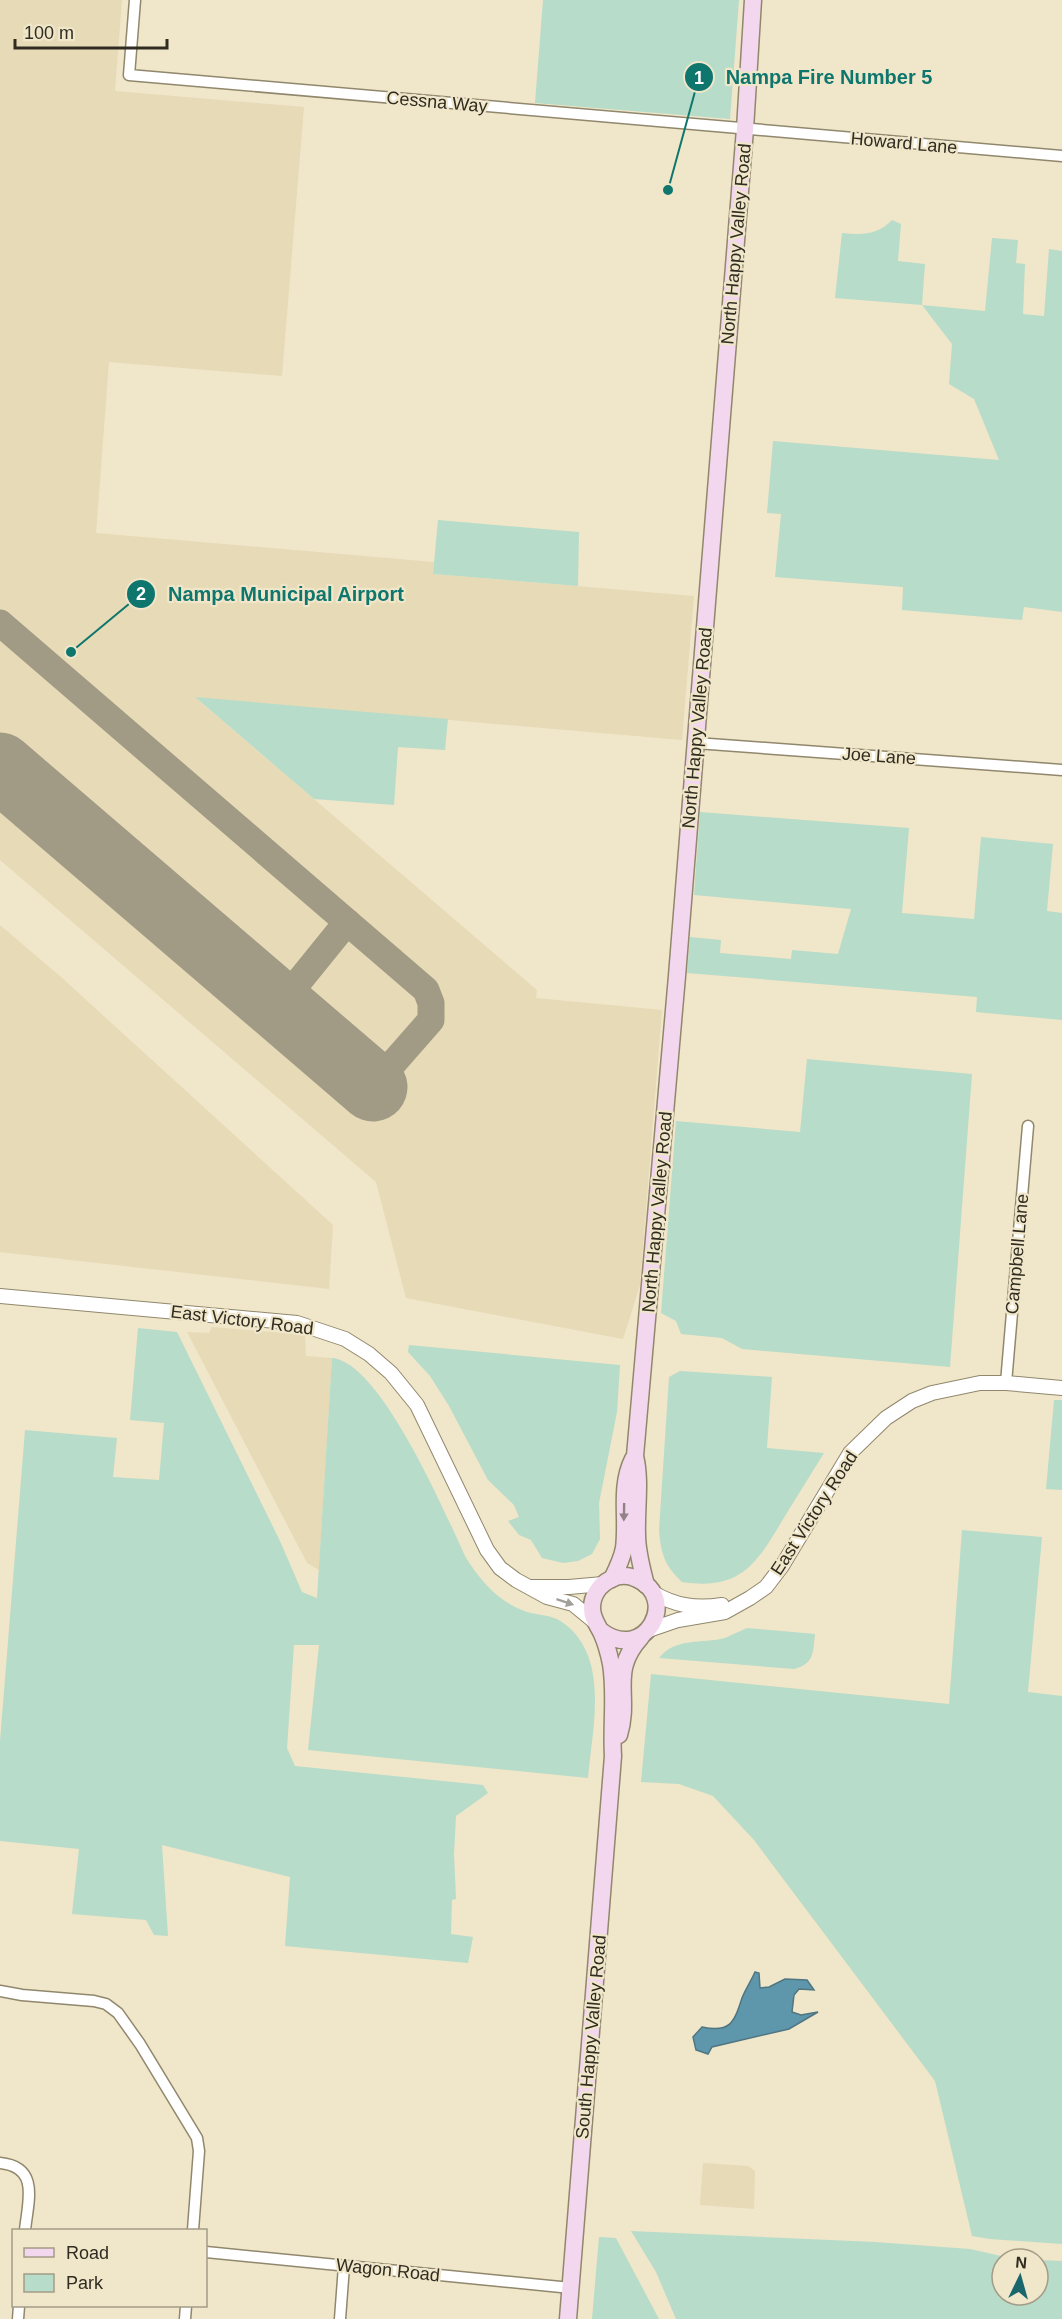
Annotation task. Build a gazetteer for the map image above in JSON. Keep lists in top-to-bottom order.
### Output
{
  "streets": {
    "main road": ["North Happy Valley Road", "South Happy Valley Road"],
    "street": [
      "Cessna Way",
      "Howard Lane",
      "Joe Lane",
      "Campbell Lane",
      "East Victory Road",
      "Wagon Road"
    ]
  },
  "crossings": [
    ["Cessna Way", "Howard Lane"],
    ["Cessna Way", "North Happy Valley Road"],
    ["Howard Lane", "North Happy Valley Road"],
    ["North Happy Valley Road", "Joe Lane"],
    ["North Happy Valley Road", "East Victory Road"],
    ["Campbell Lane", "East Victory Road"],
    ["South Happy Valley Road", "Wagon Road"]
  ],
  "places": ["Nampa Fire Number 5", "Nampa Municipal Airport"],
  "legend": ["Road", "Park"],
  "scale_bar": "100 m",
  "north": "top"
}
